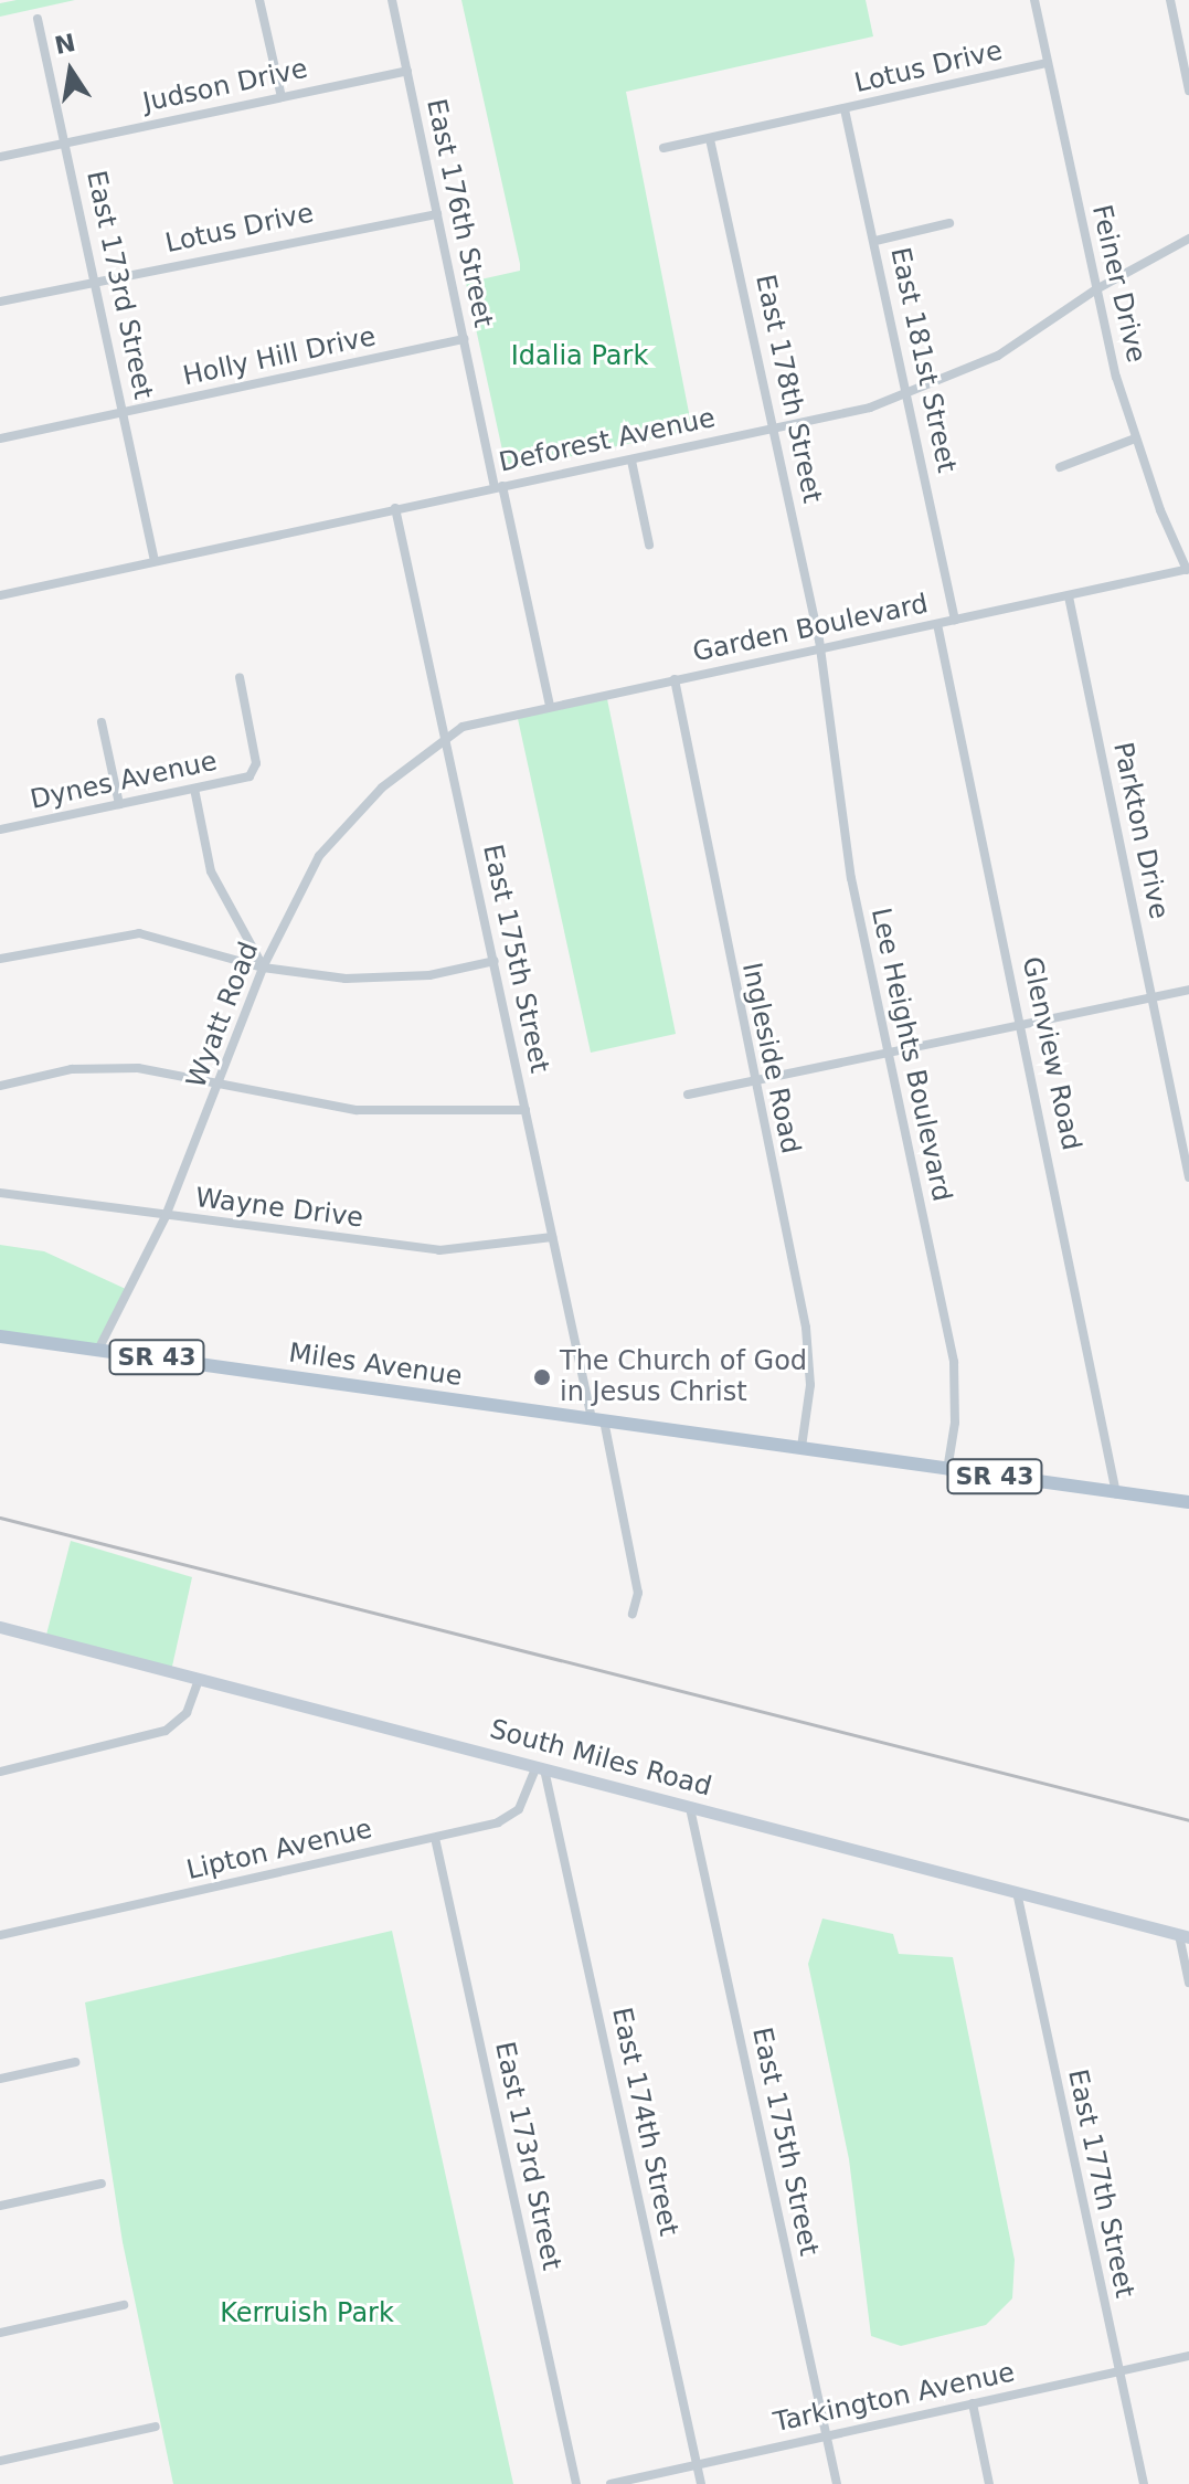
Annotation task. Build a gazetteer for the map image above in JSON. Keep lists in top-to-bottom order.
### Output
{
  "streets": {
    "main road": ["SR 43", "Miles Avenue"],
    "street": [
      "Lotus Drive",
      "Judson Drive",
      "East 176th Street",
      "Feiner Drive",
      "East 173rd Street",
      "Holly Hill Drive",
      "East 181st Street",
      "East 178th Street",
      "Deforest Avenue",
      "Garden Boulevard",
      "Dynes Avenue",
      "Parkton Drive",
      "East 175th Street",
      "Wyatt Road",
      "Glenview Road",
      "Lee Heights Boulevard",
      "Ingleside Road",
      "Wayne Drive",
      "South Miles Road",
      "Lipton Avenue",
      "East 174th Street",
      "East 177th Street",
      "Tarkington Avenue"
    ]
  },
  "crossings": [
    ["Lotus Drive", "East 176th Street"],
    ["Lotus Drive", "Feiner Drive"],
    ["Lotus Drive", "East 173rd Street"],
    ["Lotus Drive", "East 181st Street"],
    ["Lotus Drive", "East 178th Street"],
    ["Judson Drive", "East 176th Street"],
    ["Judson Drive", "East 173rd Street"],
    ["East 176th Street", "Holly Hill Drive"],
    ["East 176th Street", "Deforest Avenue"],
    ["East 176th Street", "Garden Boulevard"],
    ["Feiner Drive", "Deforest Avenue"],
    ["Feiner Drive", "Garden Boulevard"],
    ["East 173rd Street", "Holly Hill Drive"],
    ["East 173rd Street", "Deforest Avenue"],
    ["East 173rd Street", "Lipton Avenue"],
    ["East 181st Street", "Deforest Avenue"],
    ["East 181st Street", "Garden Boulevard"],
    ["East 178th Street", "Deforest Avenue"],
    ["East 178th Street", "Garden Boulevard"],
    ["East 178th Street", "Lee Heights Boulevard"],
    ["Deforest Avenue", "East 175th Street"],
    ["Garden Boulevard", "Parkton Drive"],
    ["Garden Boulevard", "East 175th Street"],
    ["Garden Boulevard", "Wyatt Road"],
    ["Garden Boulevard", "Glenview Road"],
    ["Garden Boulevard", "Lee Heights Boulevard"],
    ["Garden Boulevard", "Ingleside Road"],
    ["East 175th Street", "Wyatt Road"],
    ["East 175th Street", "Wayne Drive"],
    ["East 175th Street", "Miles Avenue"],
    ["East 175th Street", "South Miles Road"],
    ["East 175th Street", "Tarkington Avenue"],
    ["Wyatt Road", "Wayne Drive"],
    ["Wyatt Road", "Miles Avenue"],
    ["Glenview Road", "SR 43"],
    ["Lee Heights Boulevard", "SR 43"],
    ["Ingleside Road", "SR 43"],
    ["Ingleside Road", "Miles Avenue"],
    ["SR 43", "Miles Avenue"],
    ["South Miles Road", "Lipton Avenue"],
    ["South Miles Road", "East 174th Street"],
    ["South Miles Road", "East 177th Street"],
    ["Lipton Avenue", "East 174th Street"],
    ["East 174th Street", "Tarkington Avenue"],
    ["East 177th Street", "Tarkington Avenue"]
  ],
  "parks": ["Idalia Park", "Kerruish Park"],
  "places": ["The Church of God in Jesus Christ"],
  "north": "top"
}
